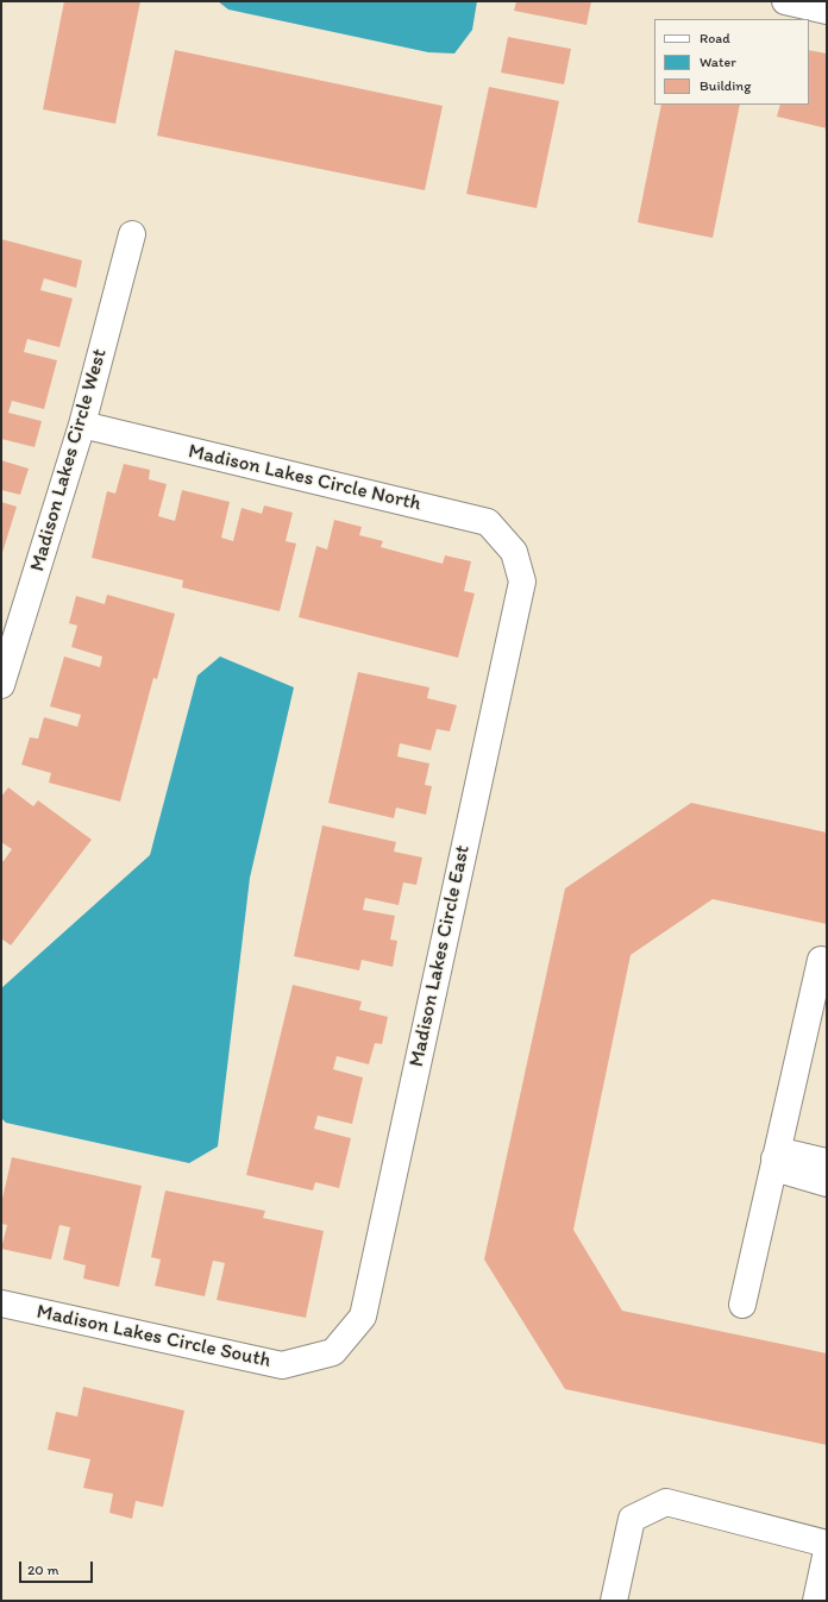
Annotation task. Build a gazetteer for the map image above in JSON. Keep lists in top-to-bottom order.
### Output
{
  "streets": {
    "street": [
      "Madison Lakes Circle West",
      "Madison Lakes Circle North",
      "Madison Lakes Circle East",
      "Madison Lakes Circle South"
    ]
  },
  "crossings": [
    ["Madison Lakes Circle West", "Madison Lakes Circle North"],
    ["Madison Lakes Circle North", "Madison Lakes Circle East"],
    ["Madison Lakes Circle East", "Madison Lakes Circle South"]
  ],
  "legend": ["Road", "Water", "Building"],
  "scale_bar": "20 m"
}
